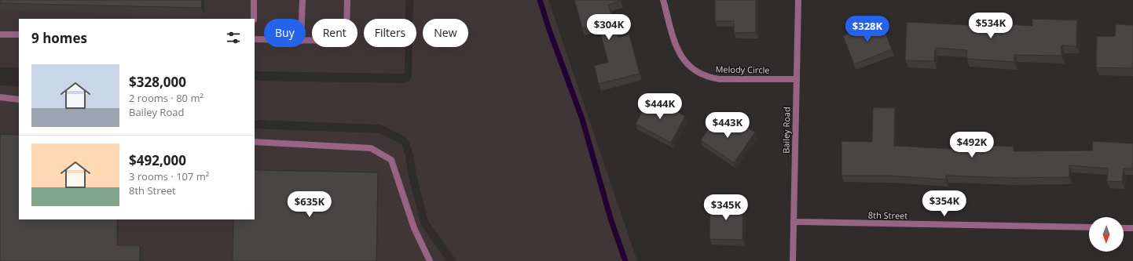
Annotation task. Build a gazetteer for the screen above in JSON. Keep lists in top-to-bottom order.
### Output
{
  "streets": {
    "street": ["Melody Circle", "Bailey Road", "8th Street"]
  },
  "crossings": [
    ["Melody Circle", "Bailey Road"],
    ["Bailey Road", "8th Street"]
  ],
  "north": "bottom",
  "page": {
    "price": [
      "$534K",
      "$304K",
      "$328K",
      "$444K",
      "$443K",
      "$492K",
      "$354K",
      "$635K",
      "$345K"
    ],
    "chip": [
      "Buy",
      "Rent",
      "Filters",
      "New"
    ],
    "heading": "9 homes",
    "list": [
      {
        "name": "$328,000",
        "note": "2 rooms · 80 m² · Bailey Road"
      },
      {
        "name": "$492,000",
        "note": "3 rooms · 107 m² · 8th Street"
      }
    ]
  }
}
